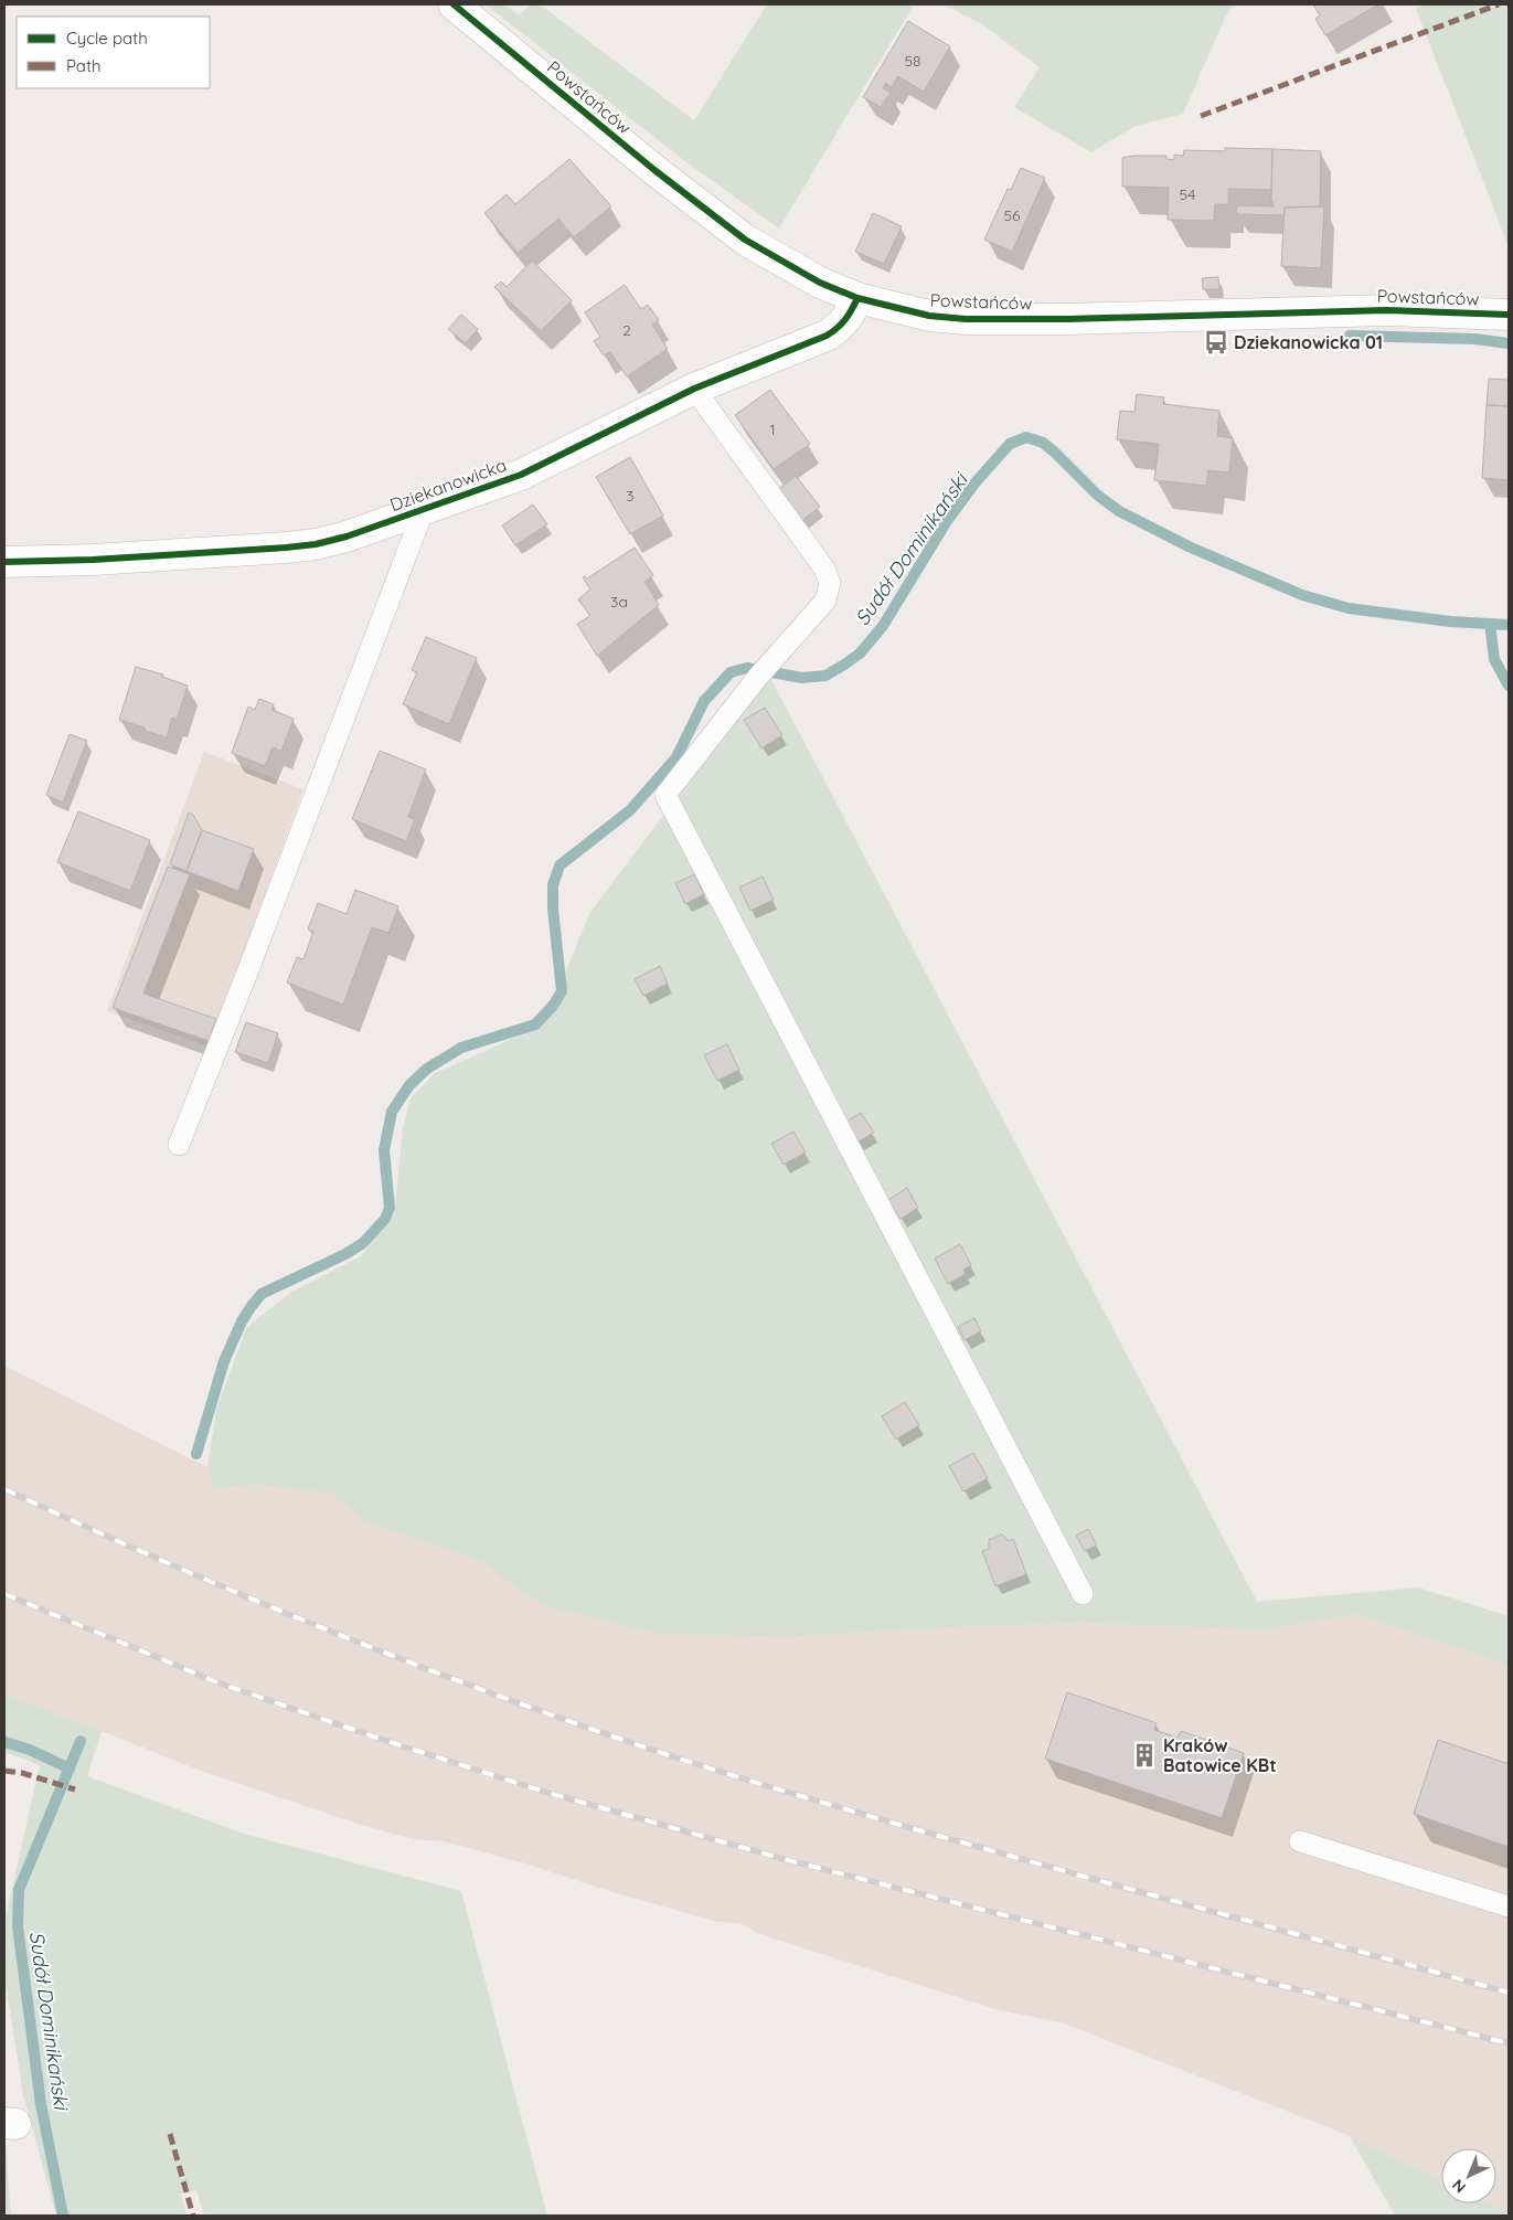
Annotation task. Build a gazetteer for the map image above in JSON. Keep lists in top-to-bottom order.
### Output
{
  "streets": {
    "street": ["Powstańców", "Dziekanowicka"]
  },
  "crossings": [
    ["Powstańców", "Dziekanowicka"]
  ],
  "water": ["Sudół Dominikański"],
  "places": {
    "bus stop": ["Dziekanowicka 01"],
    "building": ["Kraków Batowice KBt"]
  },
  "house_numbers": [
    "58",
    "54",
    "56",
    "2",
    "1",
    "3",
    "3a"
  ],
  "legend": ["Cycle path", "Path"],
  "north": "bottom left"
}
